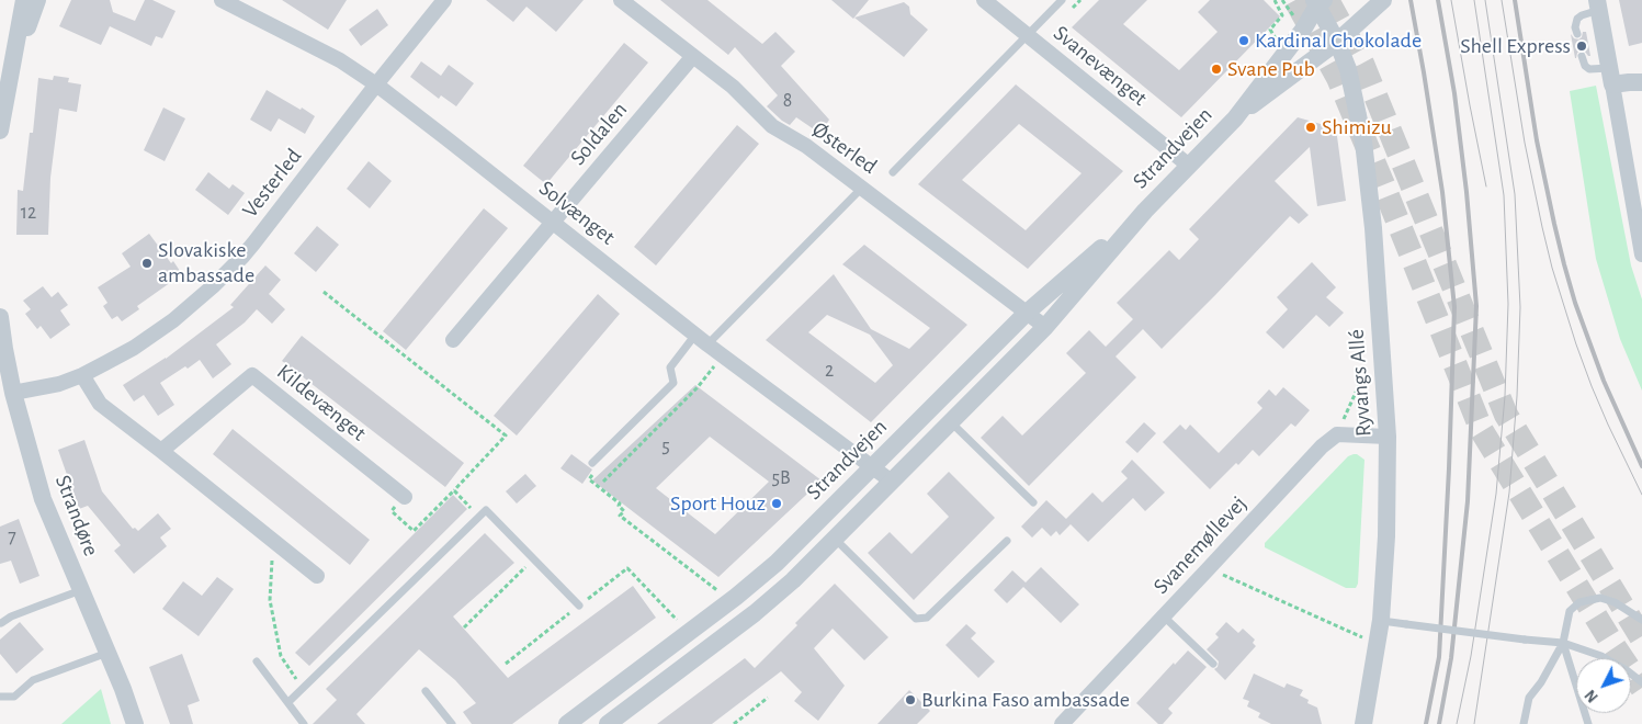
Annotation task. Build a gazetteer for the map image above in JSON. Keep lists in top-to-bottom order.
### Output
{
  "streets": {
    "street": [
      "Svanevænget",
      "Soldalen",
      "Østerled",
      "Strandvejen",
      "Vesterled",
      "Solvænget",
      "Ryvangs Allé",
      "Kildevænget",
      "Strandøre",
      "Svanemøllevej"
    ]
  },
  "crossings": [
    ["Svanevænget", "Strandvejen"],
    ["Soldalen", "Østerled"],
    ["Soldalen", "Solvænget"],
    ["Østerled", "Strandvejen"],
    ["Strandvejen", "Solvænget"],
    ["Strandvejen", "Ryvangs Allé"],
    ["Vesterled", "Solvænget"],
    ["Vesterled", "Strandøre"]
  ],
  "places": [
    "Kardinal Chokolade",
    "Shell Express",
    "Svane Pub",
    "Shimizu",
    "Slovakiske ambassade",
    "Sport Houz",
    "Burkina Faso ambassade"
  ],
  "house_numbers": [
    "8",
    "12",
    "2",
    "5",
    "5B",
    "7"
  ],
  "north": "bottom left"
}
